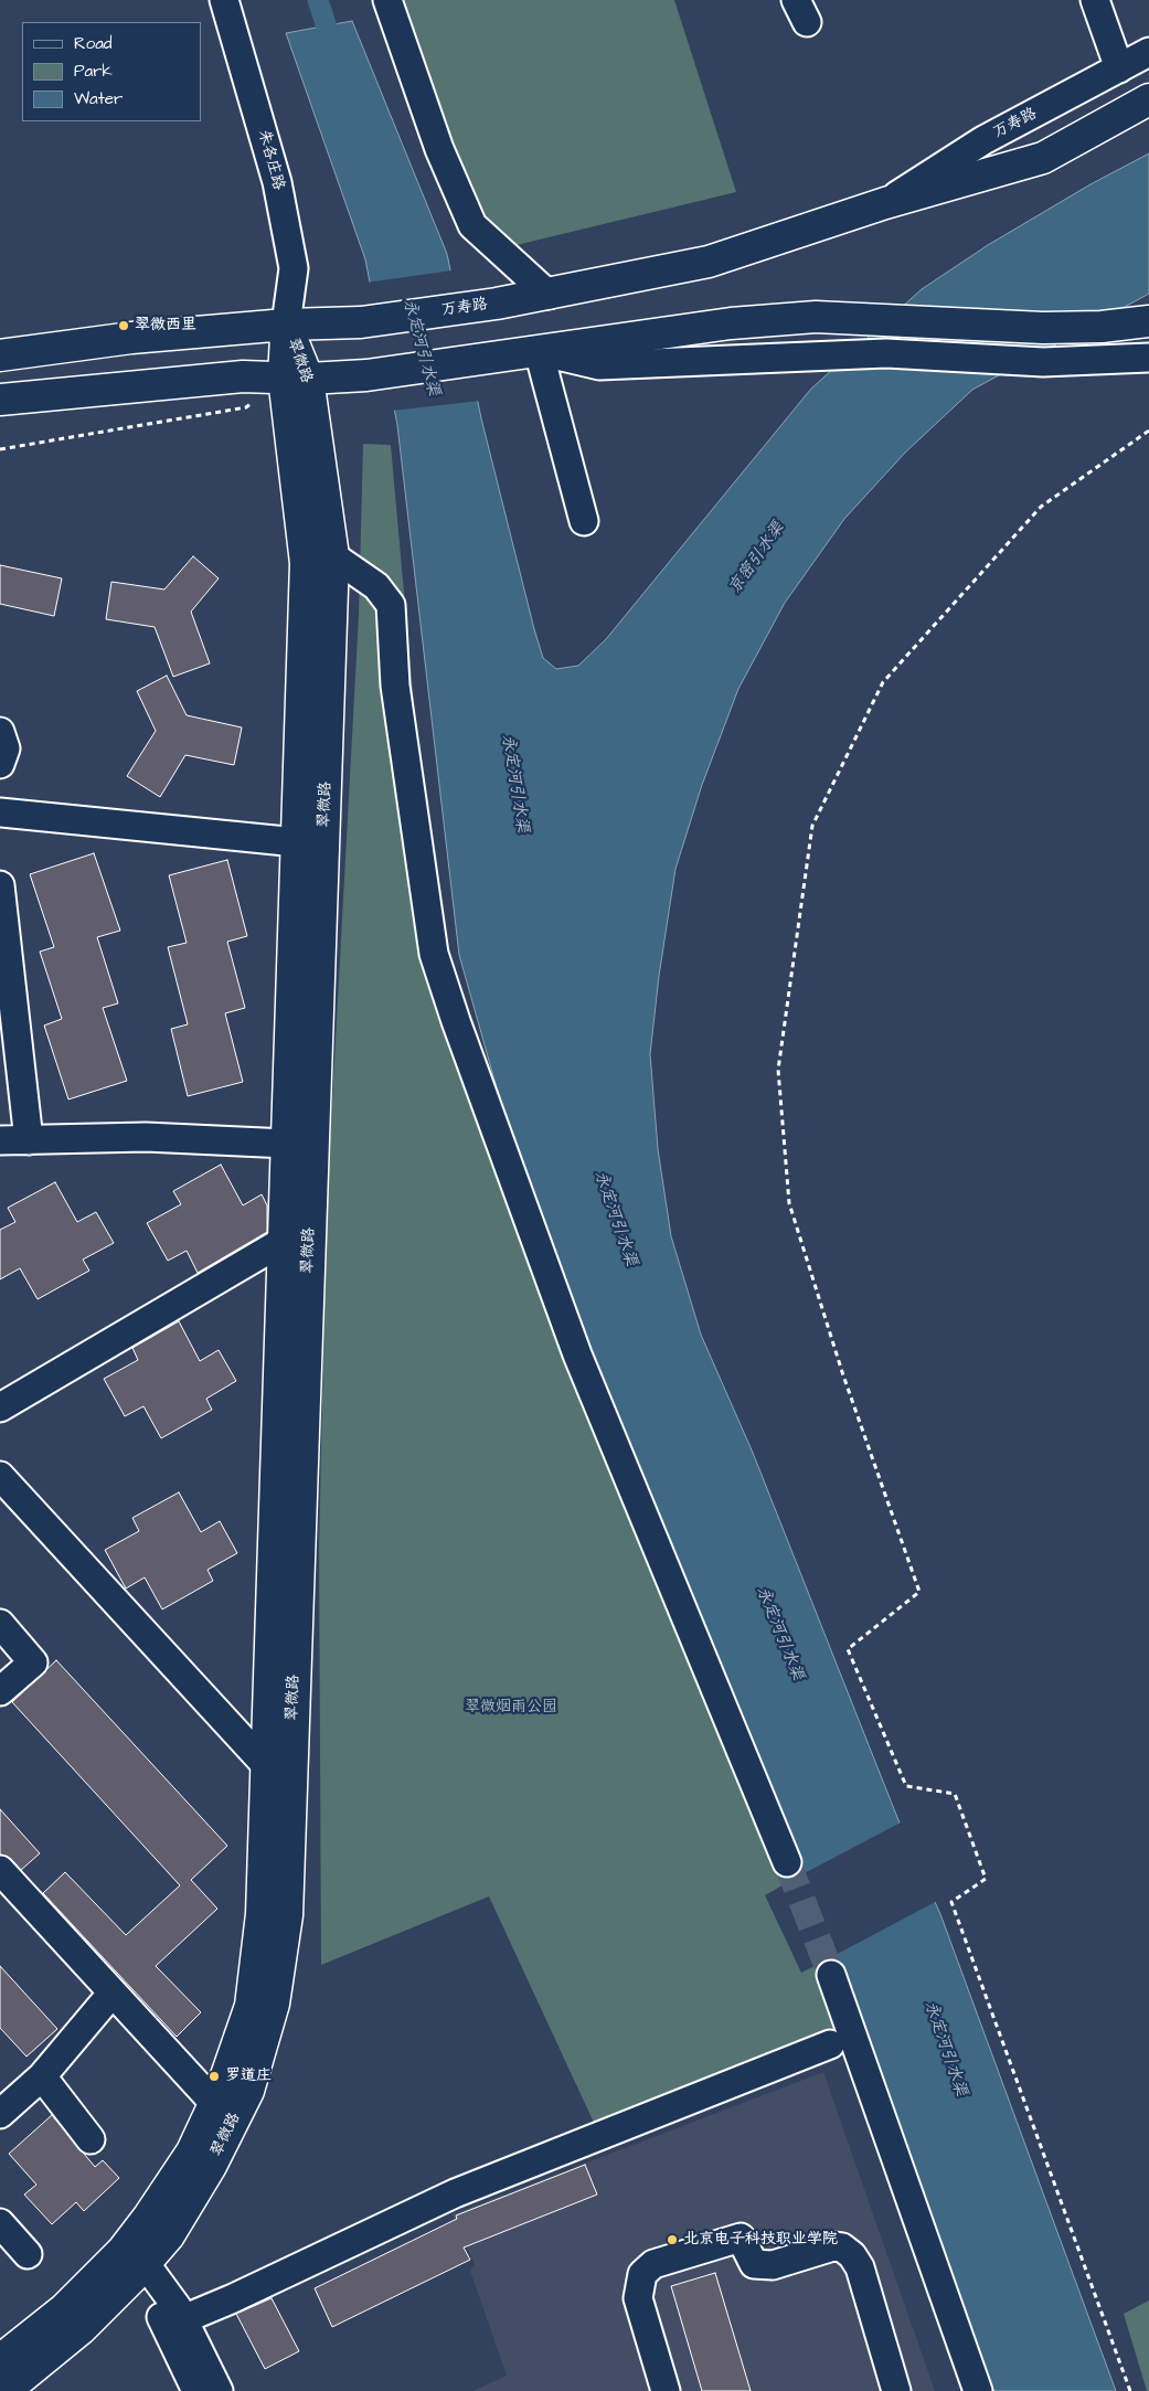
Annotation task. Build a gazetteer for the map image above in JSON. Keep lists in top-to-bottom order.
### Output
{
  "streets": {
    "main road": ["万寿路", "翠微路"],
    "street": ["朱各庄路"]
  },
  "crossings": [
    ["万寿路", "朱各庄路"],
    ["万寿路", "翠微路"],
    ["朱各庄路", "翠微路"]
  ],
  "water": ["永定河引水渠", "京密引水渠"],
  "parks": ["翠微烟雨公园"],
  "places": ["翠微西里", "罗道庄", "北京电子科技职业学院"],
  "legend": ["Road", "Park", "Water"]
}
